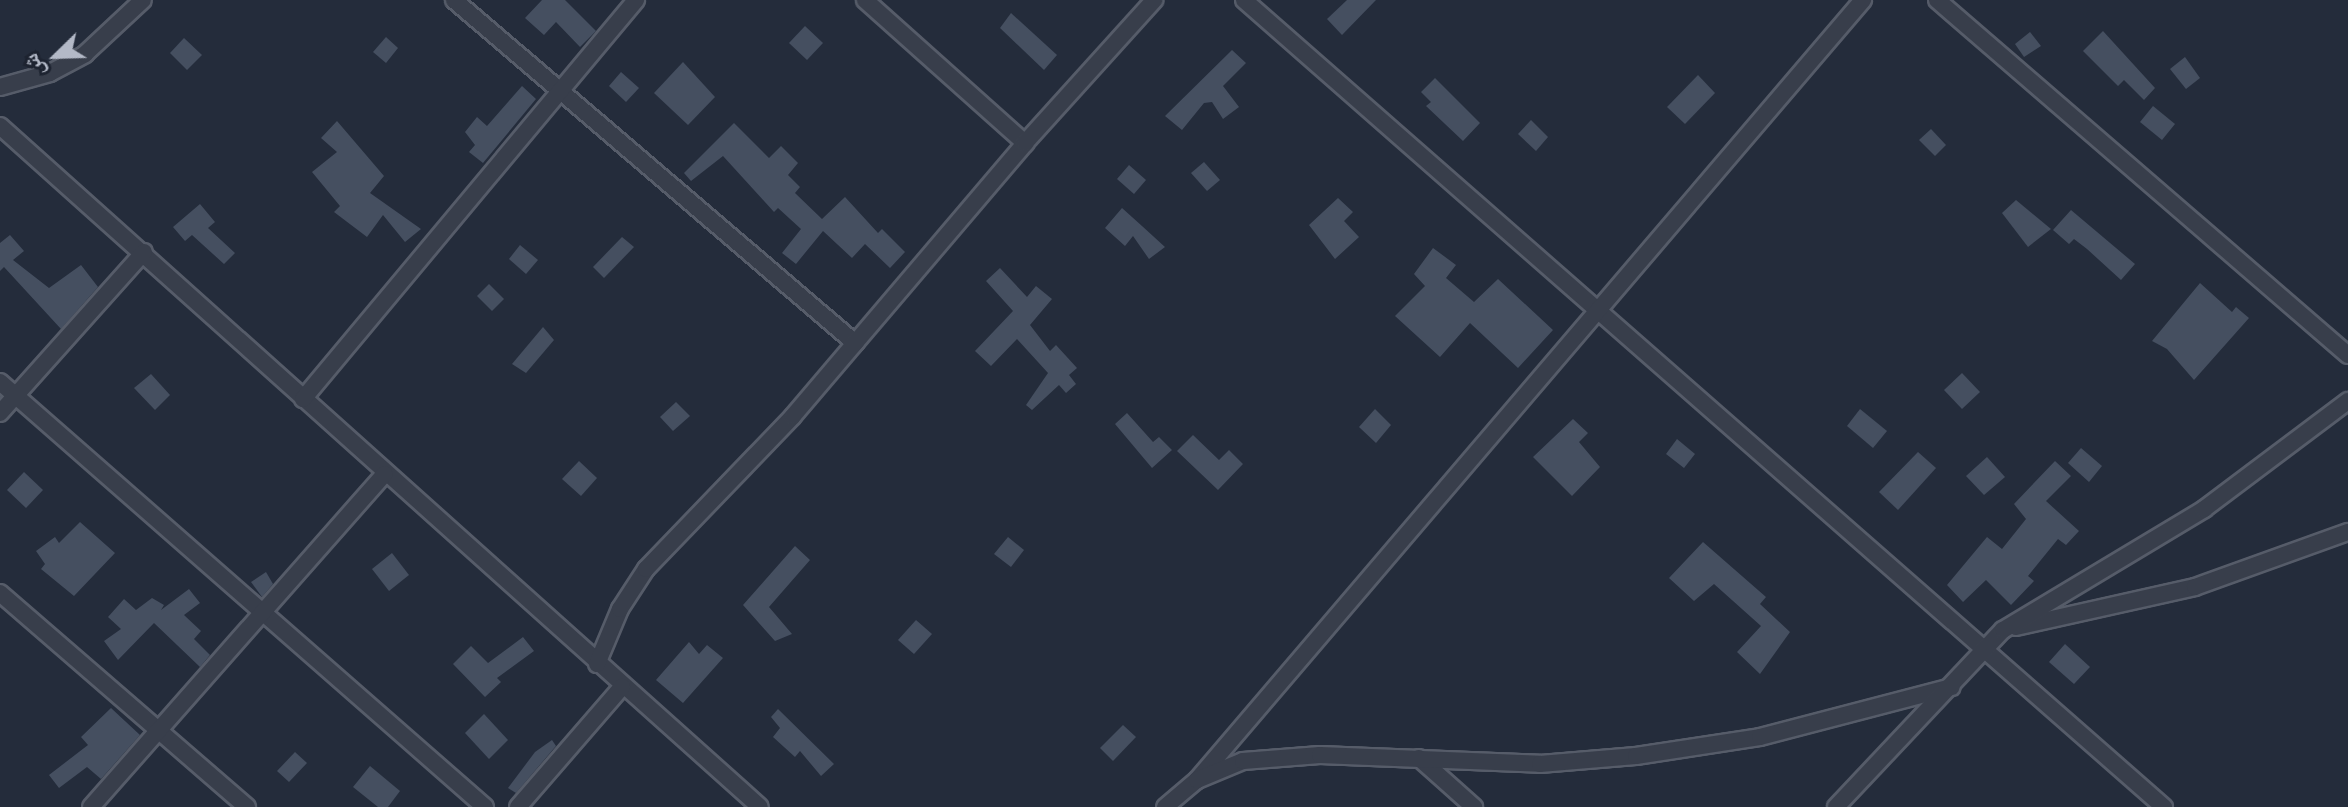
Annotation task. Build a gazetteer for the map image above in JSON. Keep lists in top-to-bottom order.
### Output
{
  "north": "bottom left"
}
